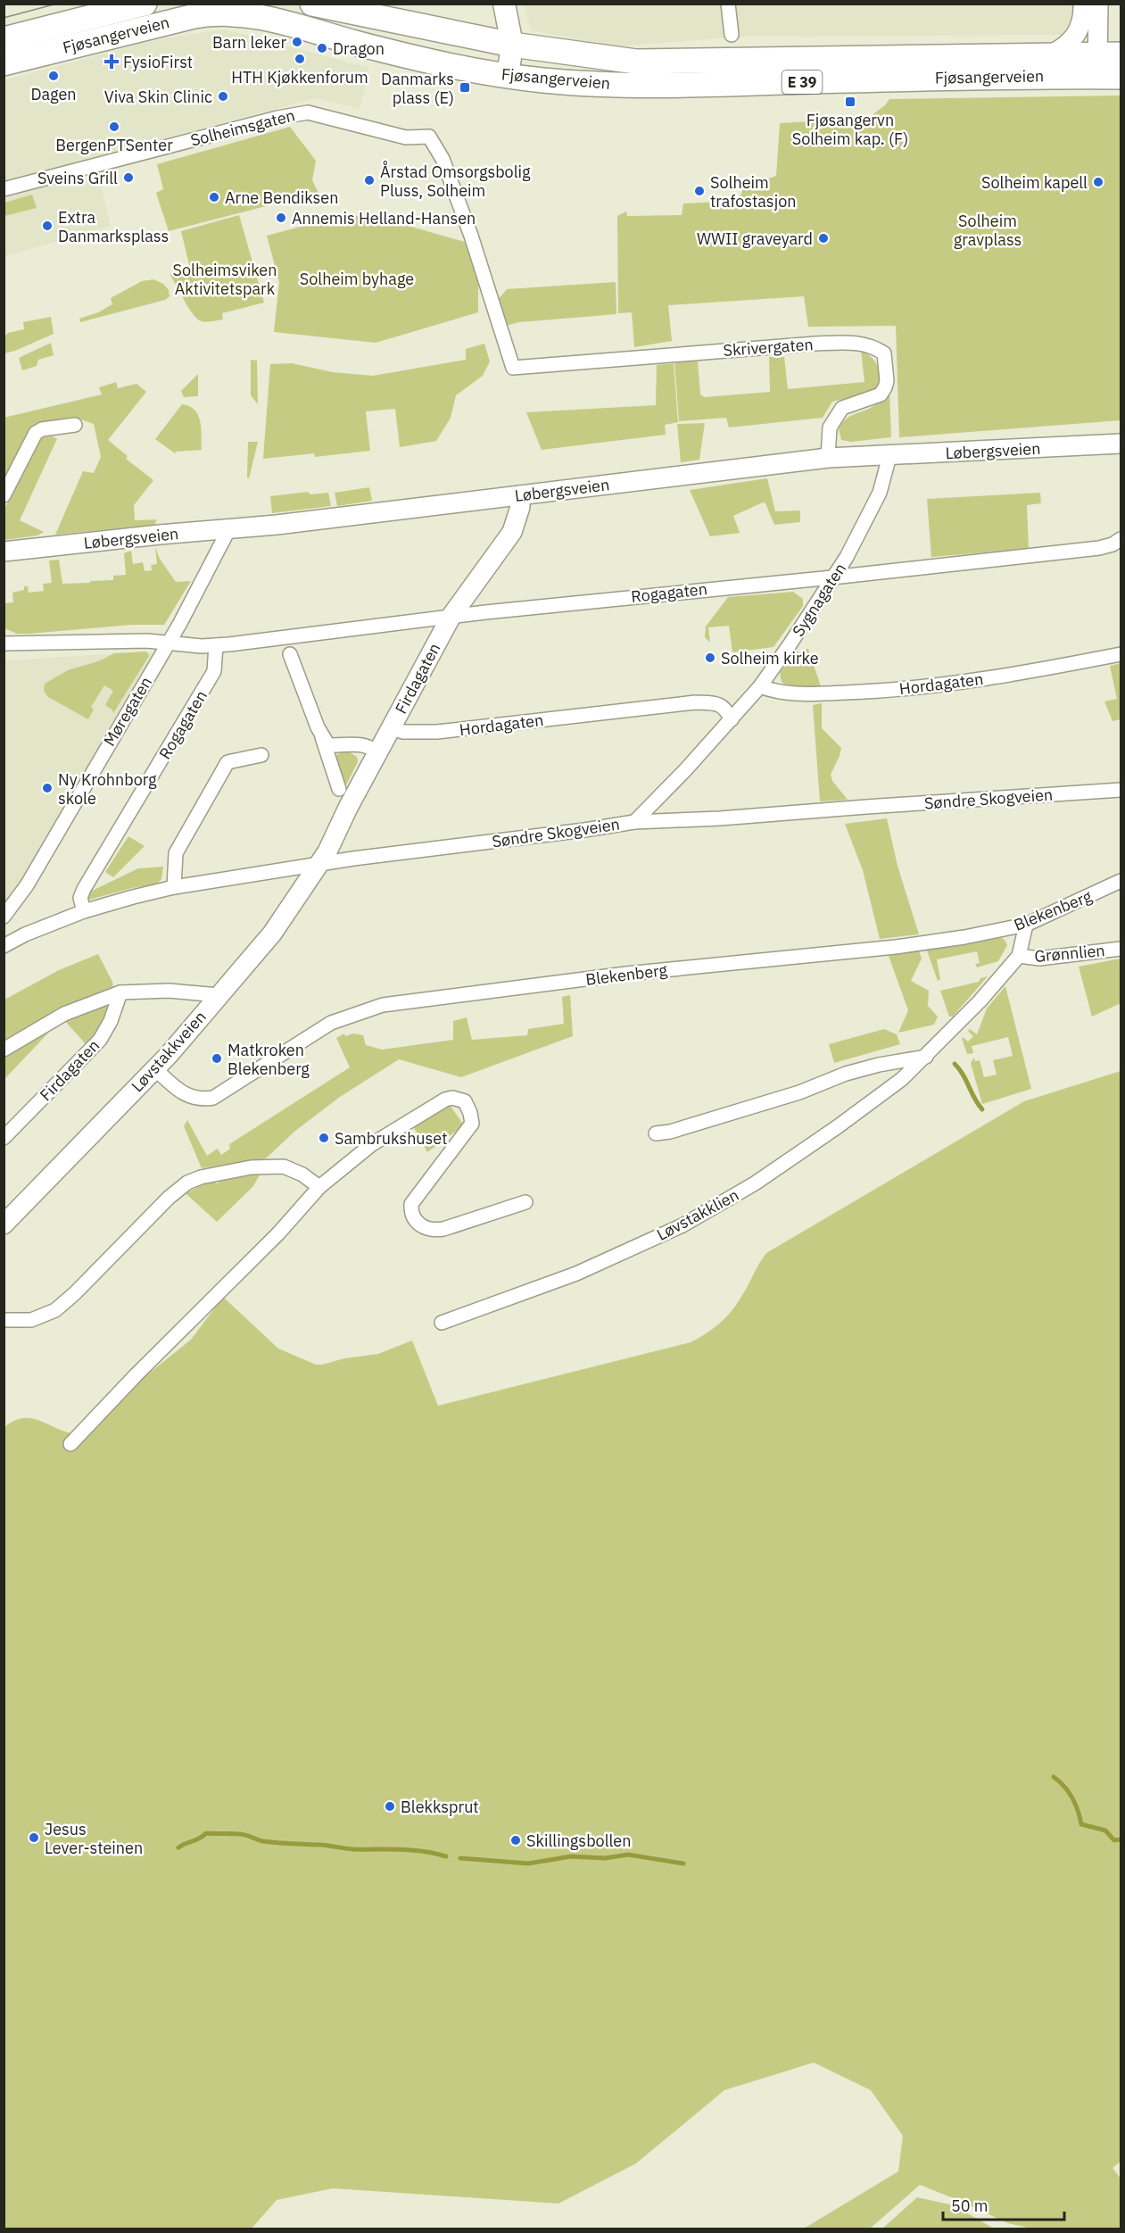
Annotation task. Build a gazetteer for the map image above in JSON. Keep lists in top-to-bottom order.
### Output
{
  "streets": {
    "highway": ["Fjøsangerveien", "E 39"],
    "street": [
      "Solheimsgaten",
      "Skrivergaten",
      "Løbergsveien",
      "Rogagaten",
      "Sygnagaten",
      "Firdagaten",
      "Hordagaten",
      "Møregaten",
      "Søndre Skogveien",
      "Blekenberg",
      "Grønnlien",
      "Løvstakkveien",
      "Løvstakklien"
    ]
  },
  "crossings": [
    ["Solheimsgaten", "Skrivergaten"],
    ["Skrivergaten", "Løbergsveien"],
    ["Løbergsveien", "Sygnagaten"],
    ["Løbergsveien", "Firdagaten"],
    ["Løbergsveien", "Møregaten"],
    ["Rogagaten", "Sygnagaten"],
    ["Rogagaten", "Firdagaten"],
    ["Rogagaten", "Møregaten"],
    ["Rogagaten", "Søndre Skogveien"],
    ["Sygnagaten", "Hordagaten"],
    ["Sygnagaten", "Søndre Skogveien"],
    ["Firdagaten", "Hordagaten"],
    ["Firdagaten", "Søndre Skogveien"],
    ["Firdagaten", "Løvstakkveien"],
    ["Søndre Skogveien", "Løvstakkveien"],
    ["Blekenberg", "Løvstakkveien"],
    ["Blekenberg", "Løvstakklien"],
    ["Grønnlien", "Løvstakklien"]
  ],
  "parks": ["Solheim gravplass", "Solheimsviken Aktivitetspark", "Solheim byhage"],
  "places": {
    "other": [
      "Barn leker",
      "Dragon",
      "HTH Kjøkkenforum",
      "Dagen",
      "Viva Skin Clinic",
      "BergenPTSenter",
      "Sveins Grill",
      "Årstad Omsorgsbolig Pluss, Solheim",
      "Solheim kapell",
      "Solheim trafostasjon",
      "Arne Bendiksen",
      "Annemis Helland-Hansen",
      "Extra Danmarksplass",
      "WWII graveyard",
      "Solheim kirke",
      "Ny Krohnborg skole",
      "Matkroken Blekenberg",
      "Sambrukshuset",
      "Blekksprut",
      "Jesus Lever-steinen",
      "Skillingsbollen"
    ],
    "health": ["FysioFirst"],
    "transit": ["Danmarks plass (E)", "Fjøsangervn Solheim kap. (F)"]
  },
  "scale_bar": "50 m"
}
